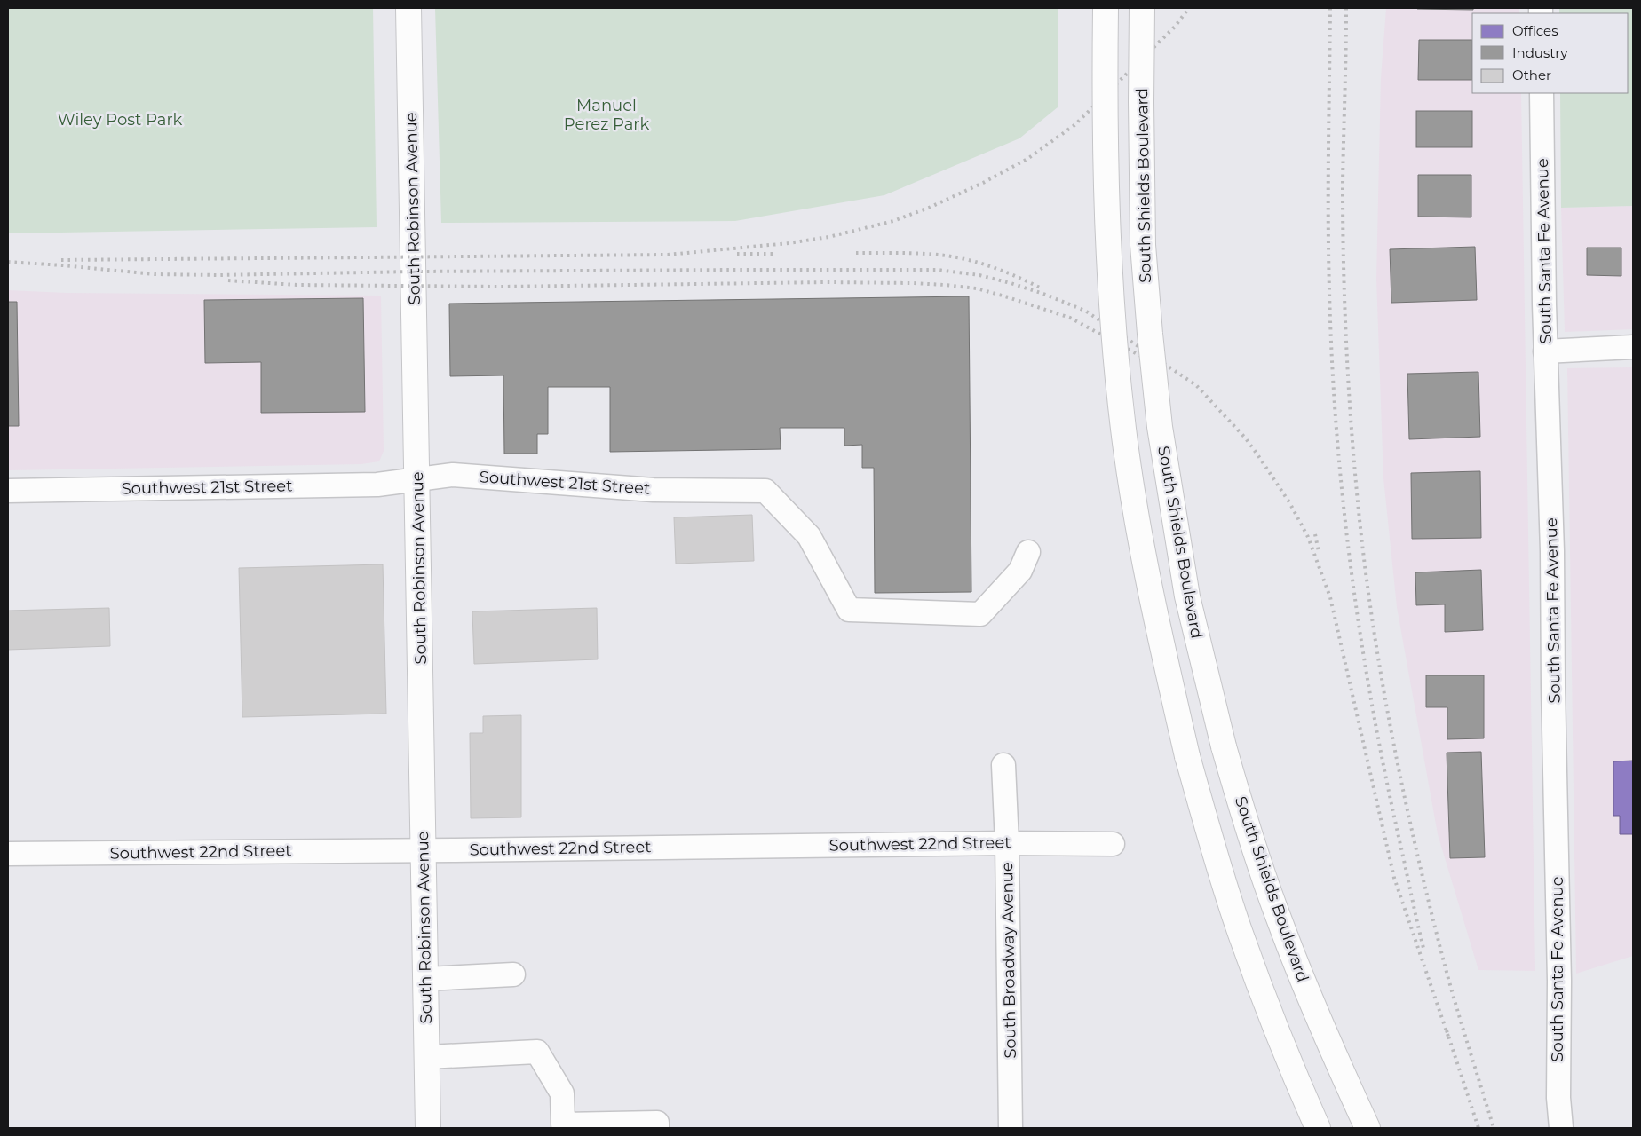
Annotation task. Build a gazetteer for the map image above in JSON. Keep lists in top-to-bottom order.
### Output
{
  "streets": {
    "main road": ["South Shields Boulevard", "South Robinson Avenue"],
    "street": [
      "South Santa Fe Avenue",
      "Southwest 21st Street",
      "Southwest 22nd Street",
      "South Broadway Avenue"
    ]
  },
  "crossings": [
    ["South Robinson Avenue", "Southwest 21st Street"],
    ["South Robinson Avenue", "Southwest 22nd Street"],
    ["Southwest 22nd Street", "South Broadway Avenue"]
  ],
  "parks": ["Manuel Perez Park", "Wiley Post Park"],
  "legend": ["Offices", "Industry", "Other"]
}
